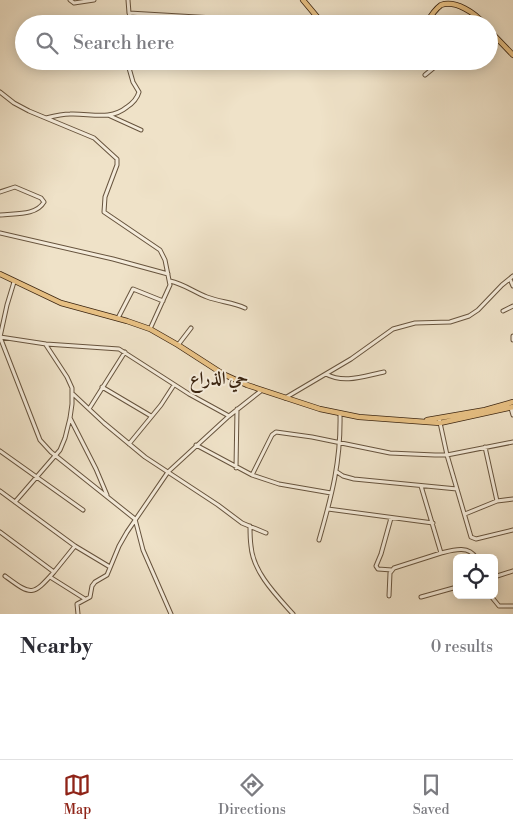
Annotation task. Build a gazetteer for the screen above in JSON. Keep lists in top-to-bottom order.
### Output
{
  "districts": ["حي الذراع"],
  "page": {
    "search": "Search here",
    "heading": ["Nearby", "0 results"],
    "nav": ["Map", "Directions", "Saved"]
  }
}
